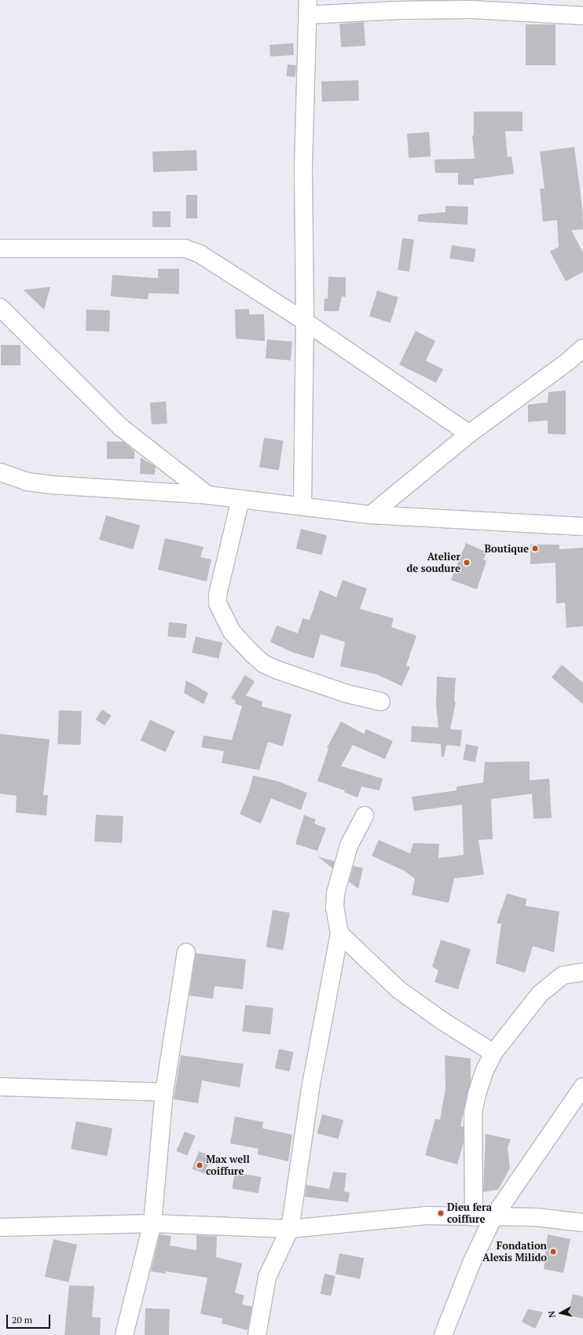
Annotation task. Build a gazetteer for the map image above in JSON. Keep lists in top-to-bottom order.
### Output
{
  "places": [
    "Boutique",
    "Atelier de soudure",
    "Max well coiffure",
    "Dieu fera coiffure",
    "Fondation Alexis Milido"
  ],
  "scale_bar": "20 m",
  "north": "left"
}
